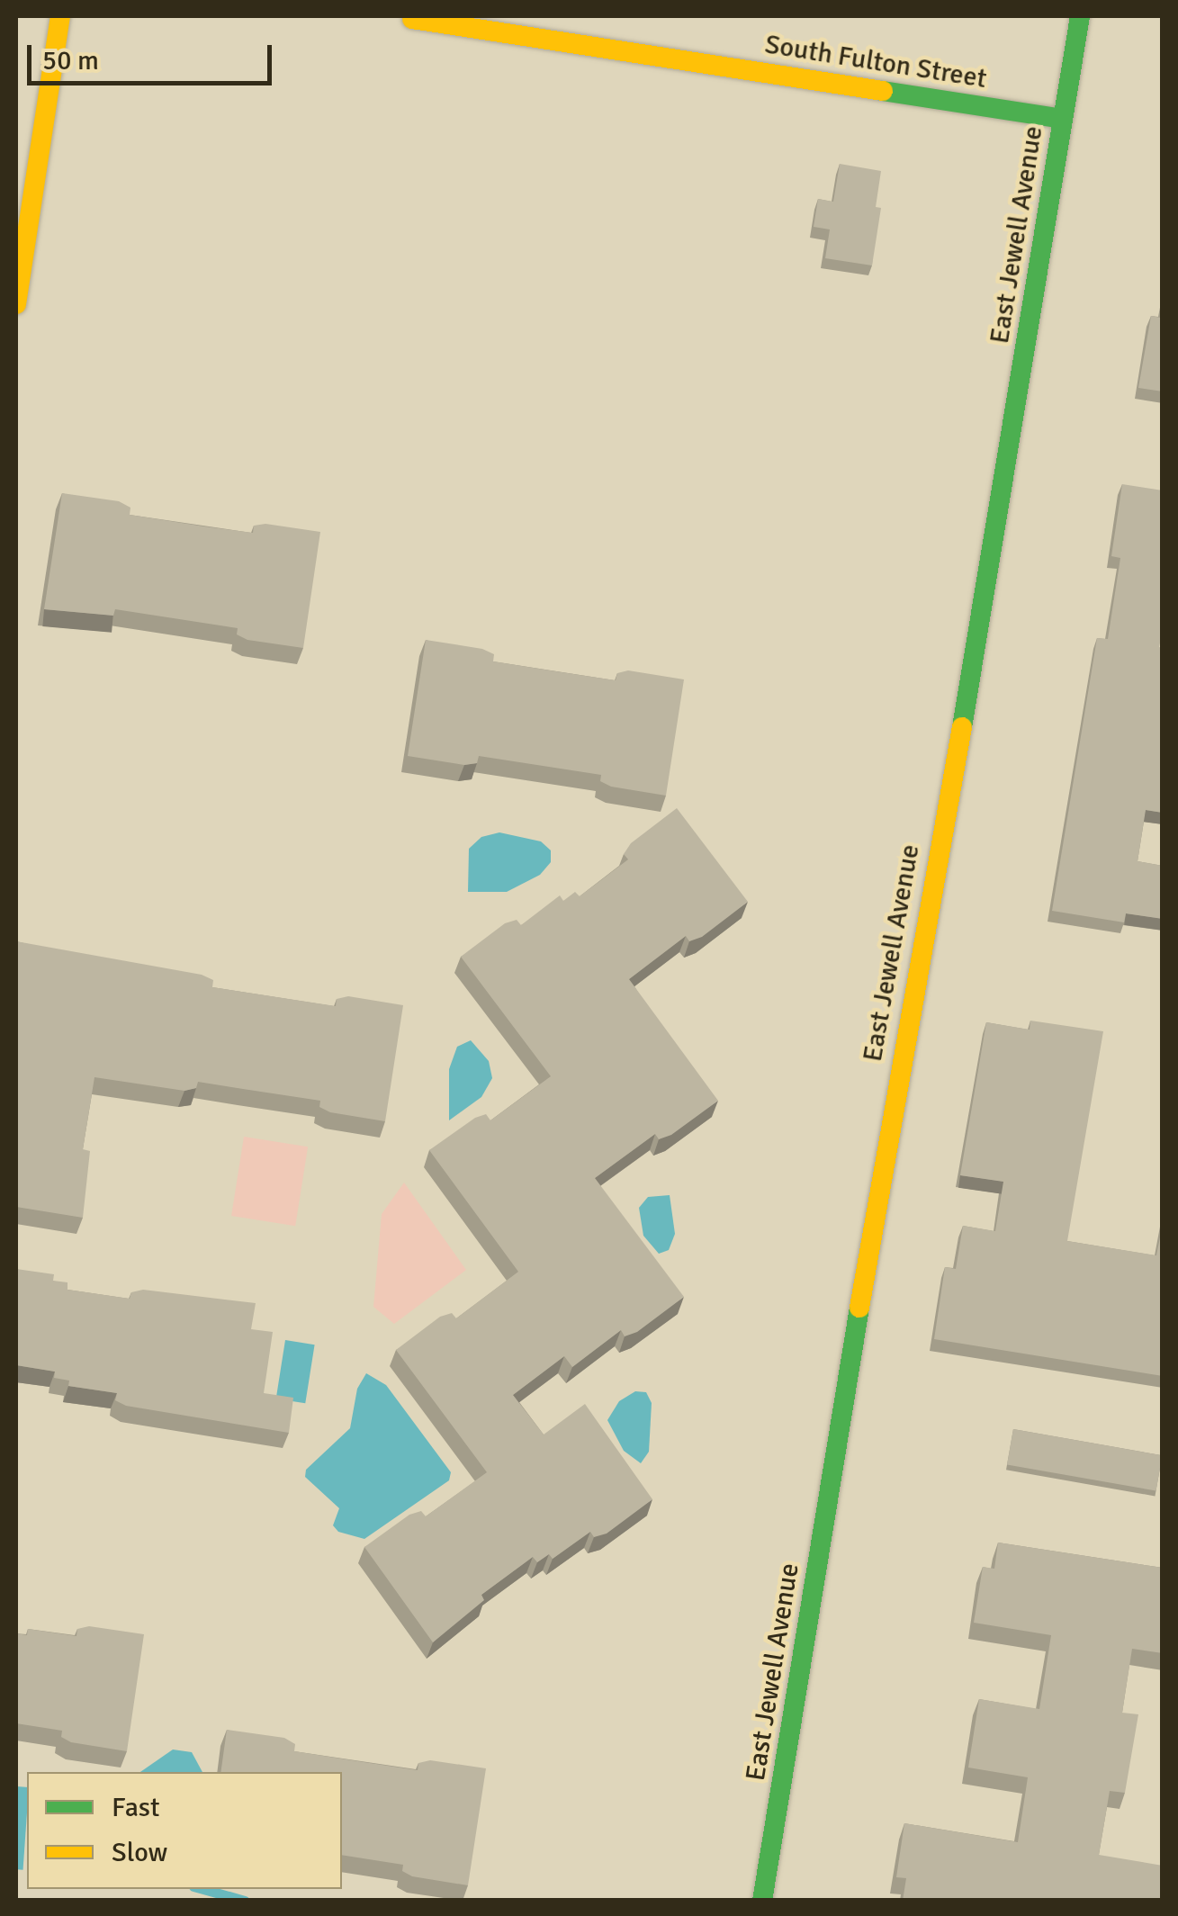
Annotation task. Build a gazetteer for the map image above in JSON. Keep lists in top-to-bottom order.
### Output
{
  "streets": {
    "street": ["South Fulton Street", "East Jewell Avenue"]
  },
  "crossings": [
    ["South Fulton Street", "East Jewell Avenue"]
  ],
  "legend": ["Fast", "Slow"],
  "scale_bar": "50 m"
}
